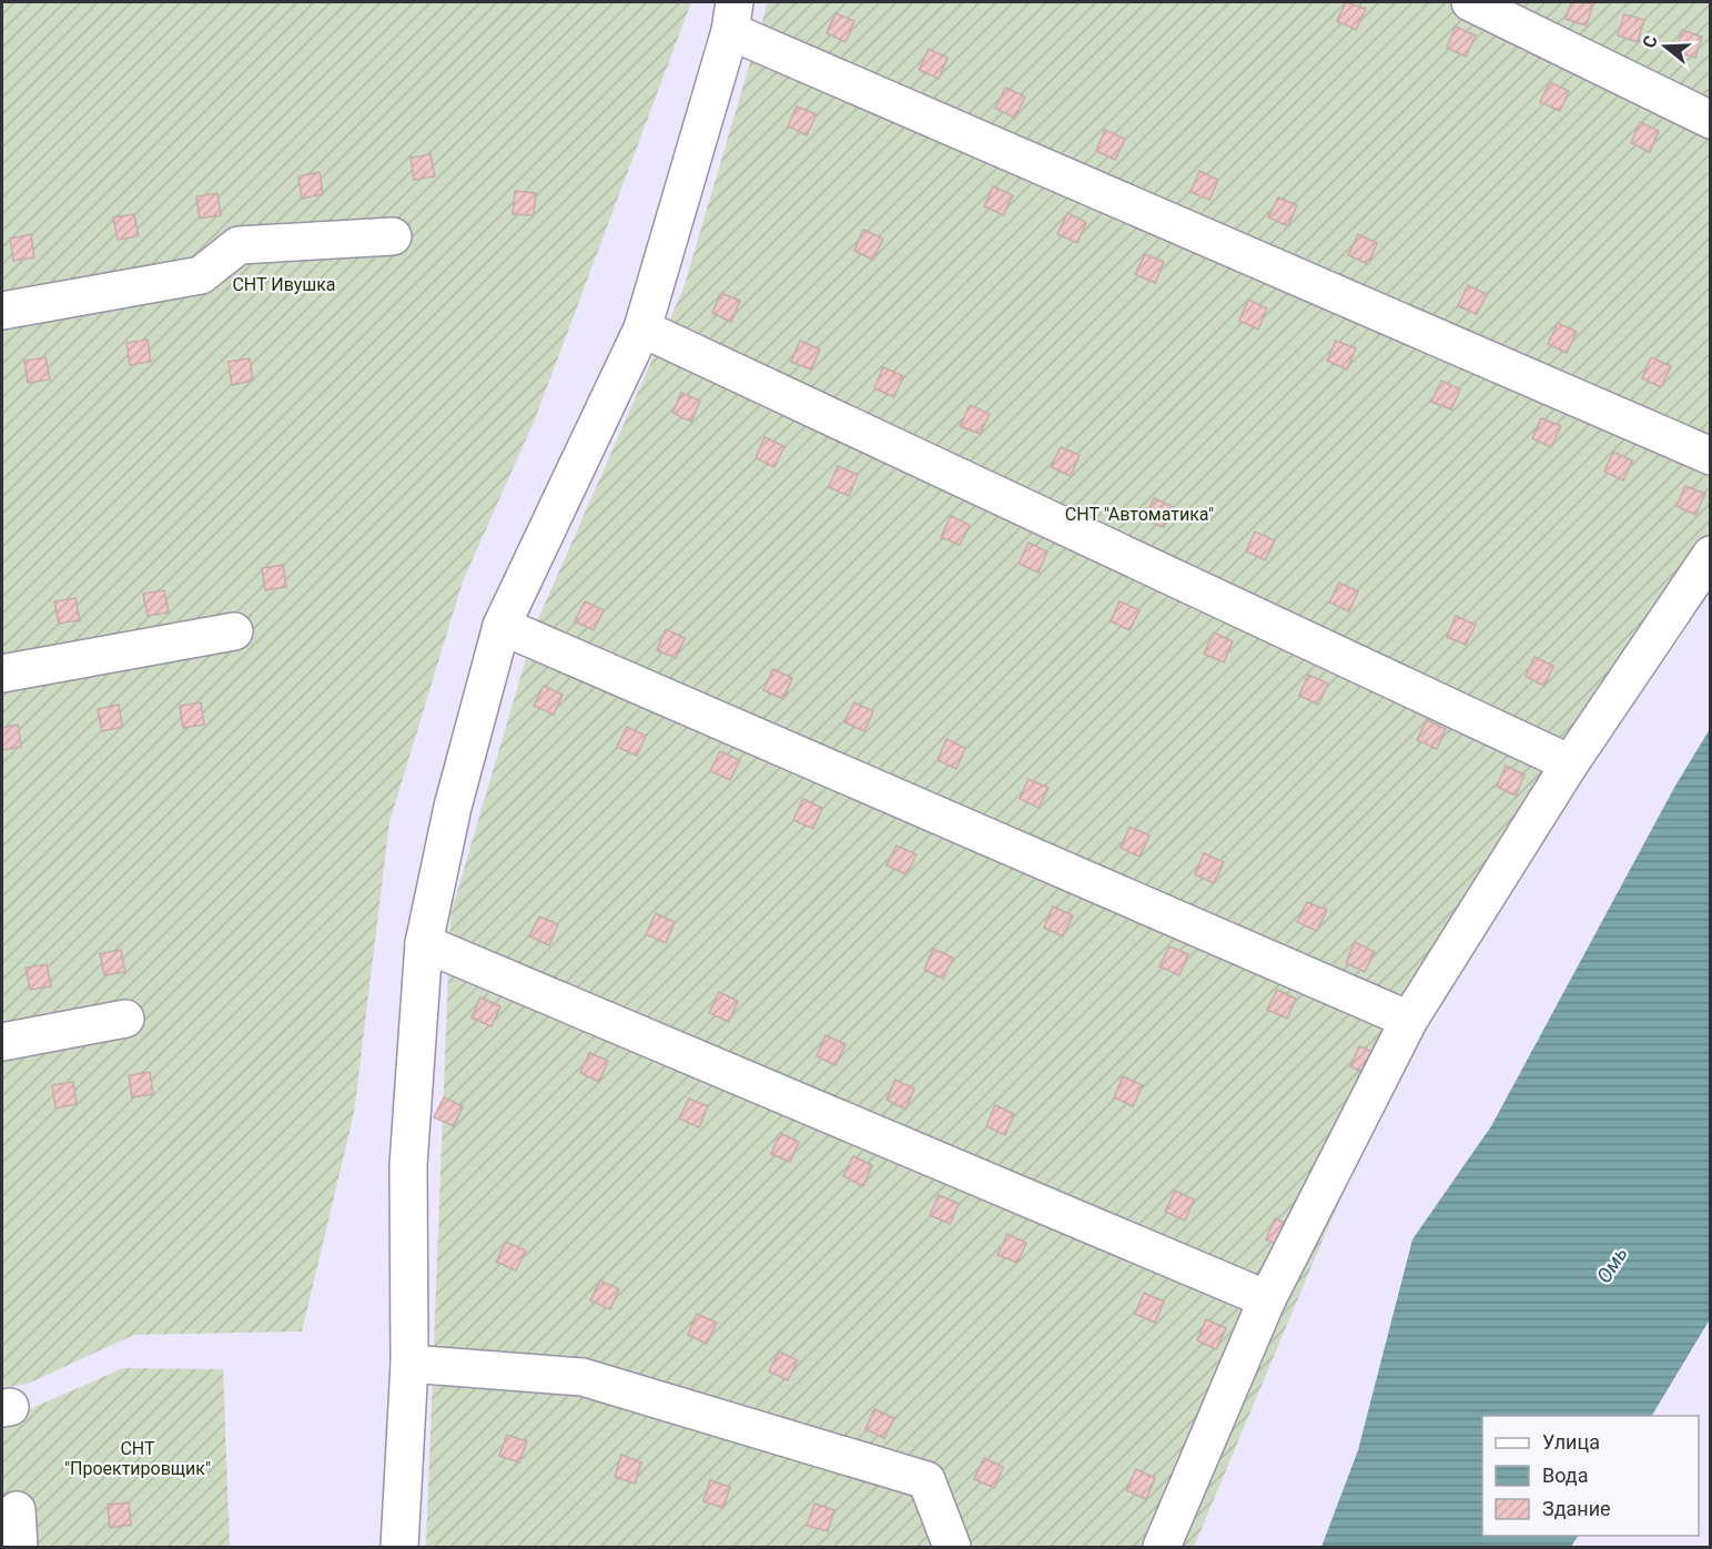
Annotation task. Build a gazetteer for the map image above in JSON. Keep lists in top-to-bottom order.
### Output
{
  "water": ["Омь"],
  "parks": ["СНТ Ивушка", "СНТ \"Автоматика\"", "СНТ \"Проектировщик\""],
  "legend": ["Улица", "Вода", "Здание"],
  "north": "left"
}
